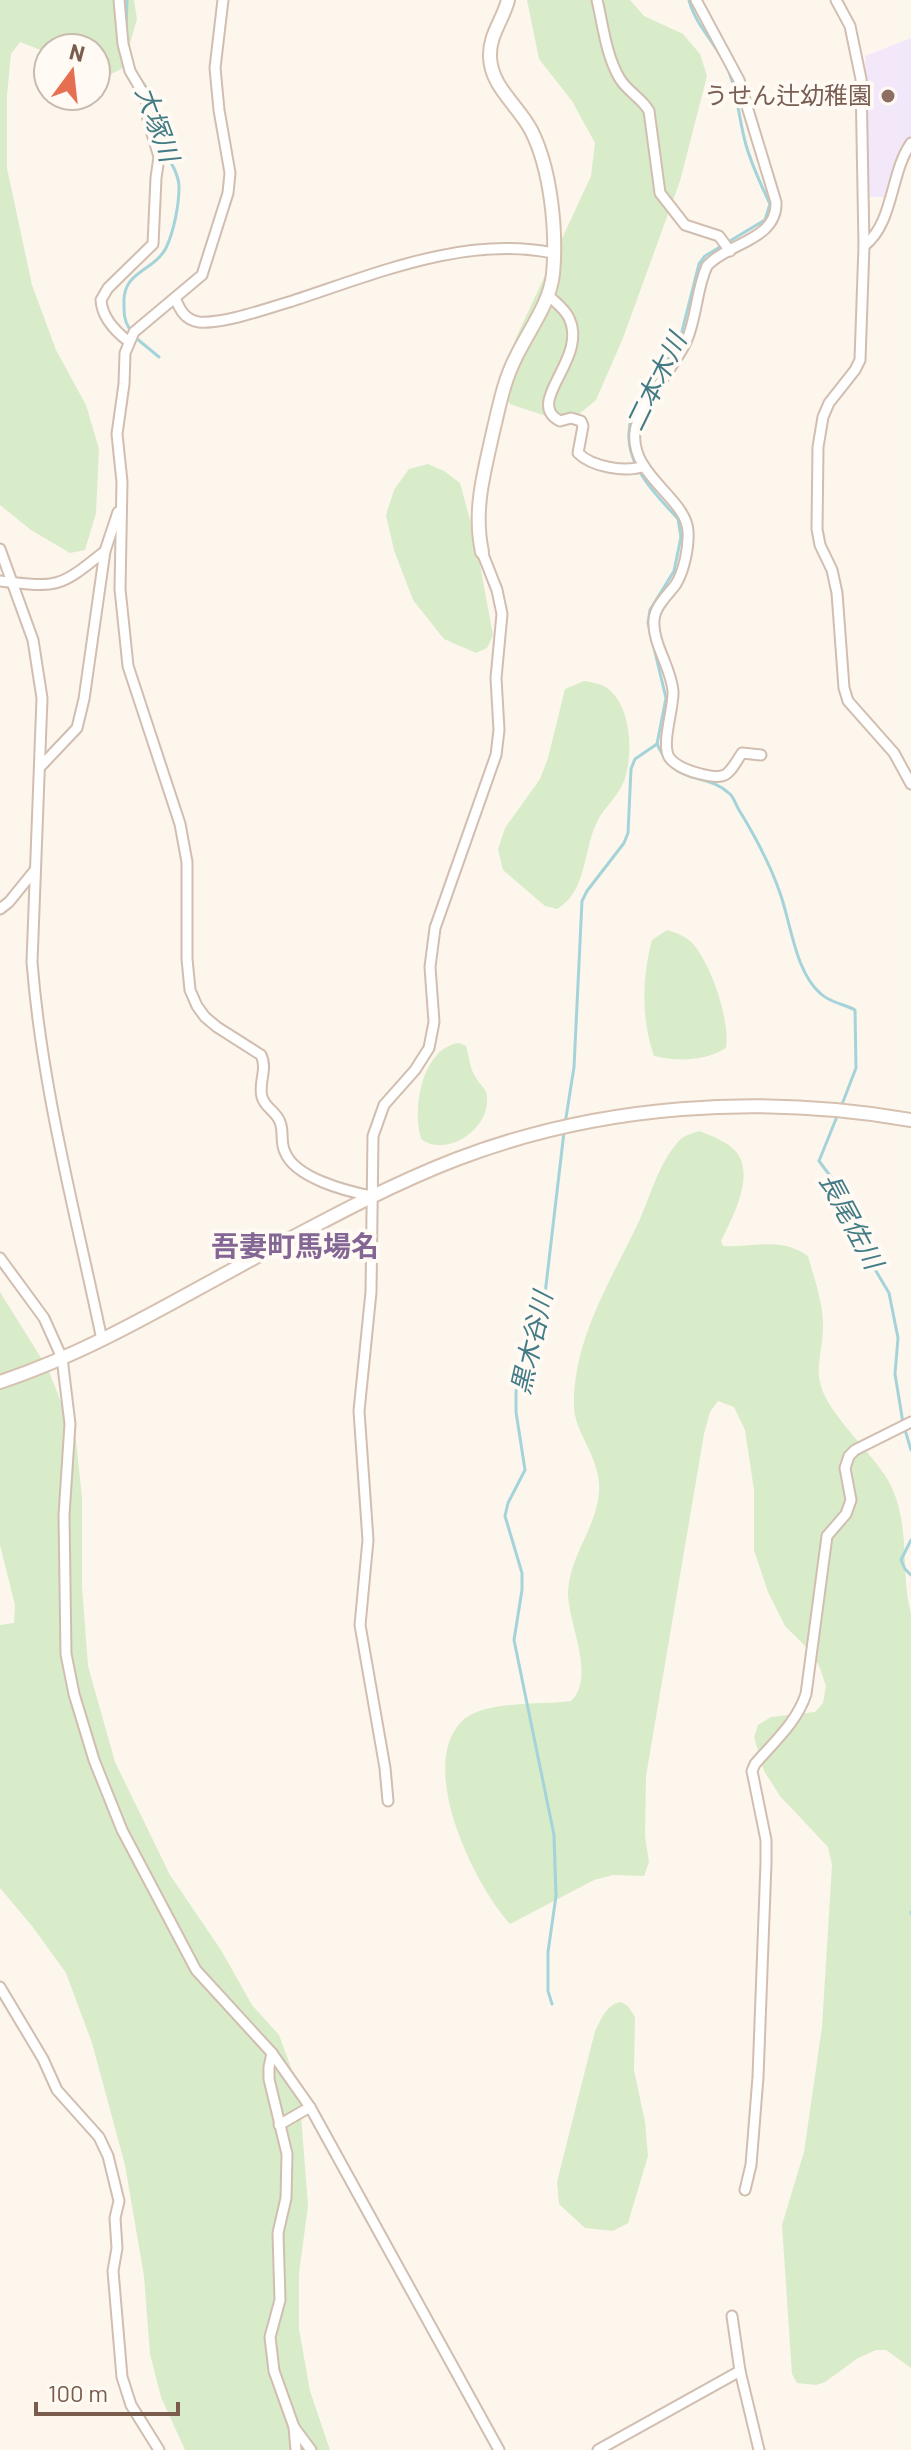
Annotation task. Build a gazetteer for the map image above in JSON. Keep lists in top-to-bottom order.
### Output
{
  "districts": ["吾妻町馬場名"],
  "water": [
    "大塚川",
    "二本木川",
    "長尾佐川",
    "黒木谷川"
  ],
  "places": ["うせん辻幼稚園"],
  "scale_bar": "100 m",
  "north": "top"
}
